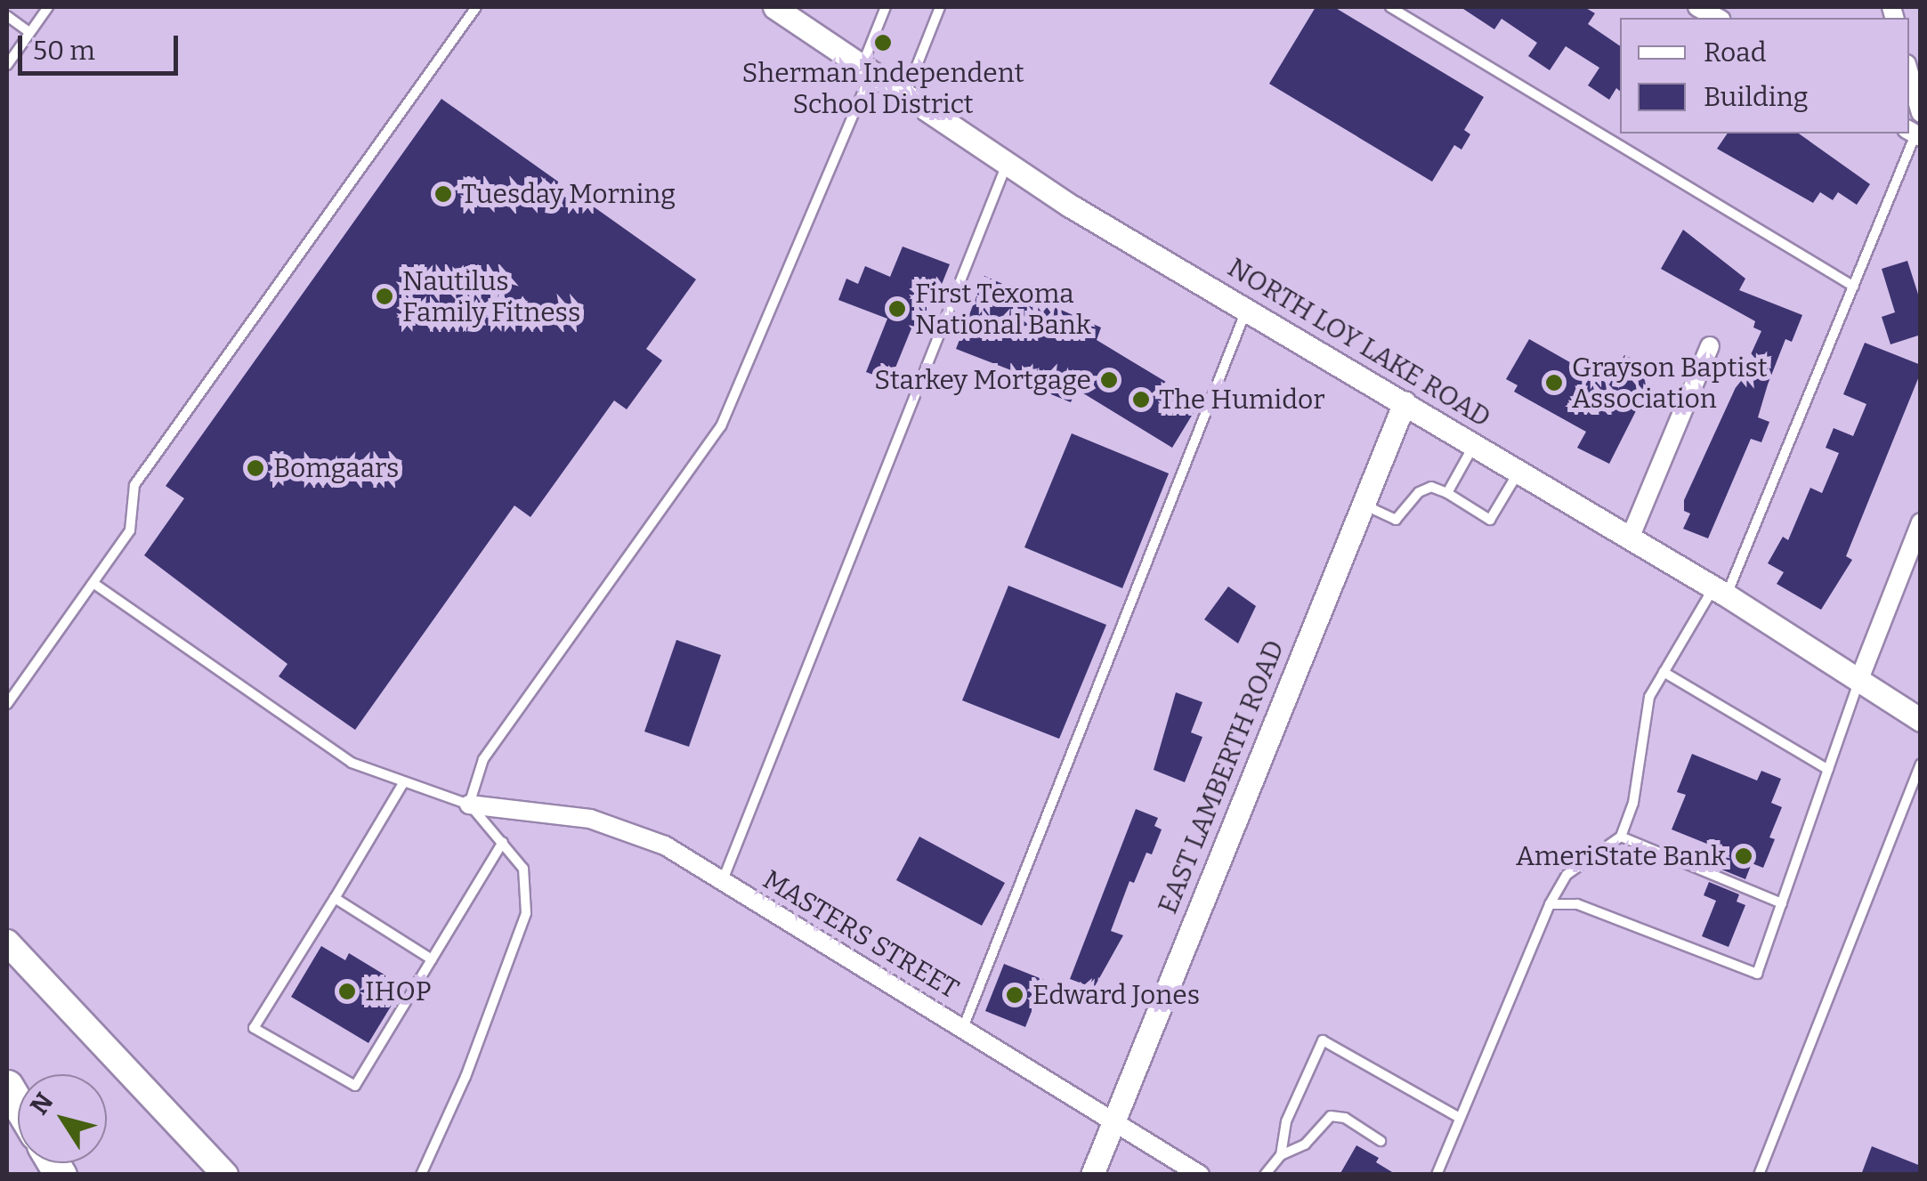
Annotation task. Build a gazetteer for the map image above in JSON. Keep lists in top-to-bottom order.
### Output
{
  "streets": {
    "street": ["NORTH LOY LAKE ROAD", "EAST LAMBERTH ROAD", "MASTERS STREET"]
  },
  "crossings": [
    ["NORTH LOY LAKE ROAD", "EAST LAMBERTH ROAD"],
    ["EAST LAMBERTH ROAD", "MASTERS STREET"]
  ],
  "places": [
    "Sherman Independent School District",
    "Tuesday Morning",
    "Nautilus Family Fitness",
    "First Texoma National Bank",
    "Starkey Mortgage",
    "Grayson Baptist Association",
    "The Humidor",
    "Bomgaars",
    "AmeriState Bank",
    "IHOP",
    "Edward Jones"
  ],
  "legend": ["Road", "Building"],
  "scale_bar": "50 m",
  "north": "top left"
}
